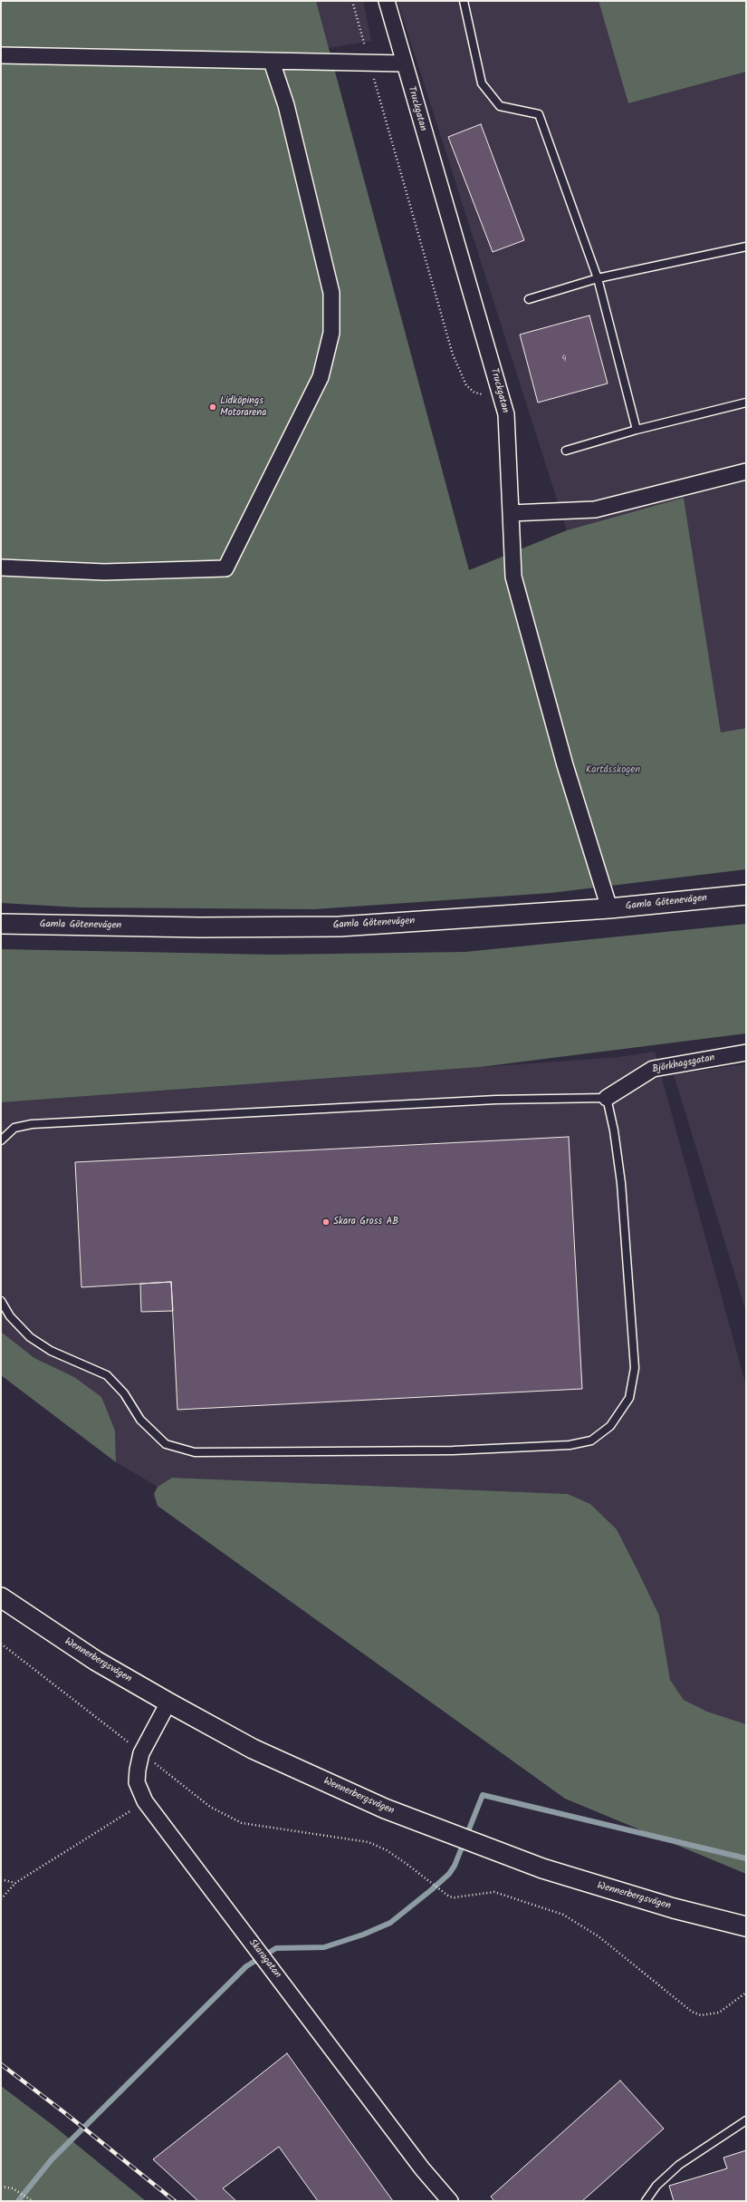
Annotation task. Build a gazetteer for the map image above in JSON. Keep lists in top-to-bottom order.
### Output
{
  "streets": {
    "street": [
      "Truckgatan",
      "Gamla Götenevägen",
      "Björkhagsgatan",
      "Wennerbergsvägen",
      "Skaragatan"
    ]
  },
  "crossings": [
    ["Truckgatan", "Gamla Götenevägen"],
    ["Wennerbergsvägen", "Skaragatan"]
  ],
  "parks": ["Kartåsskogen"],
  "places": ["Lidköpings Motorarena", "Skara Gross AB"],
  "house_numbers": ["4"]
}
